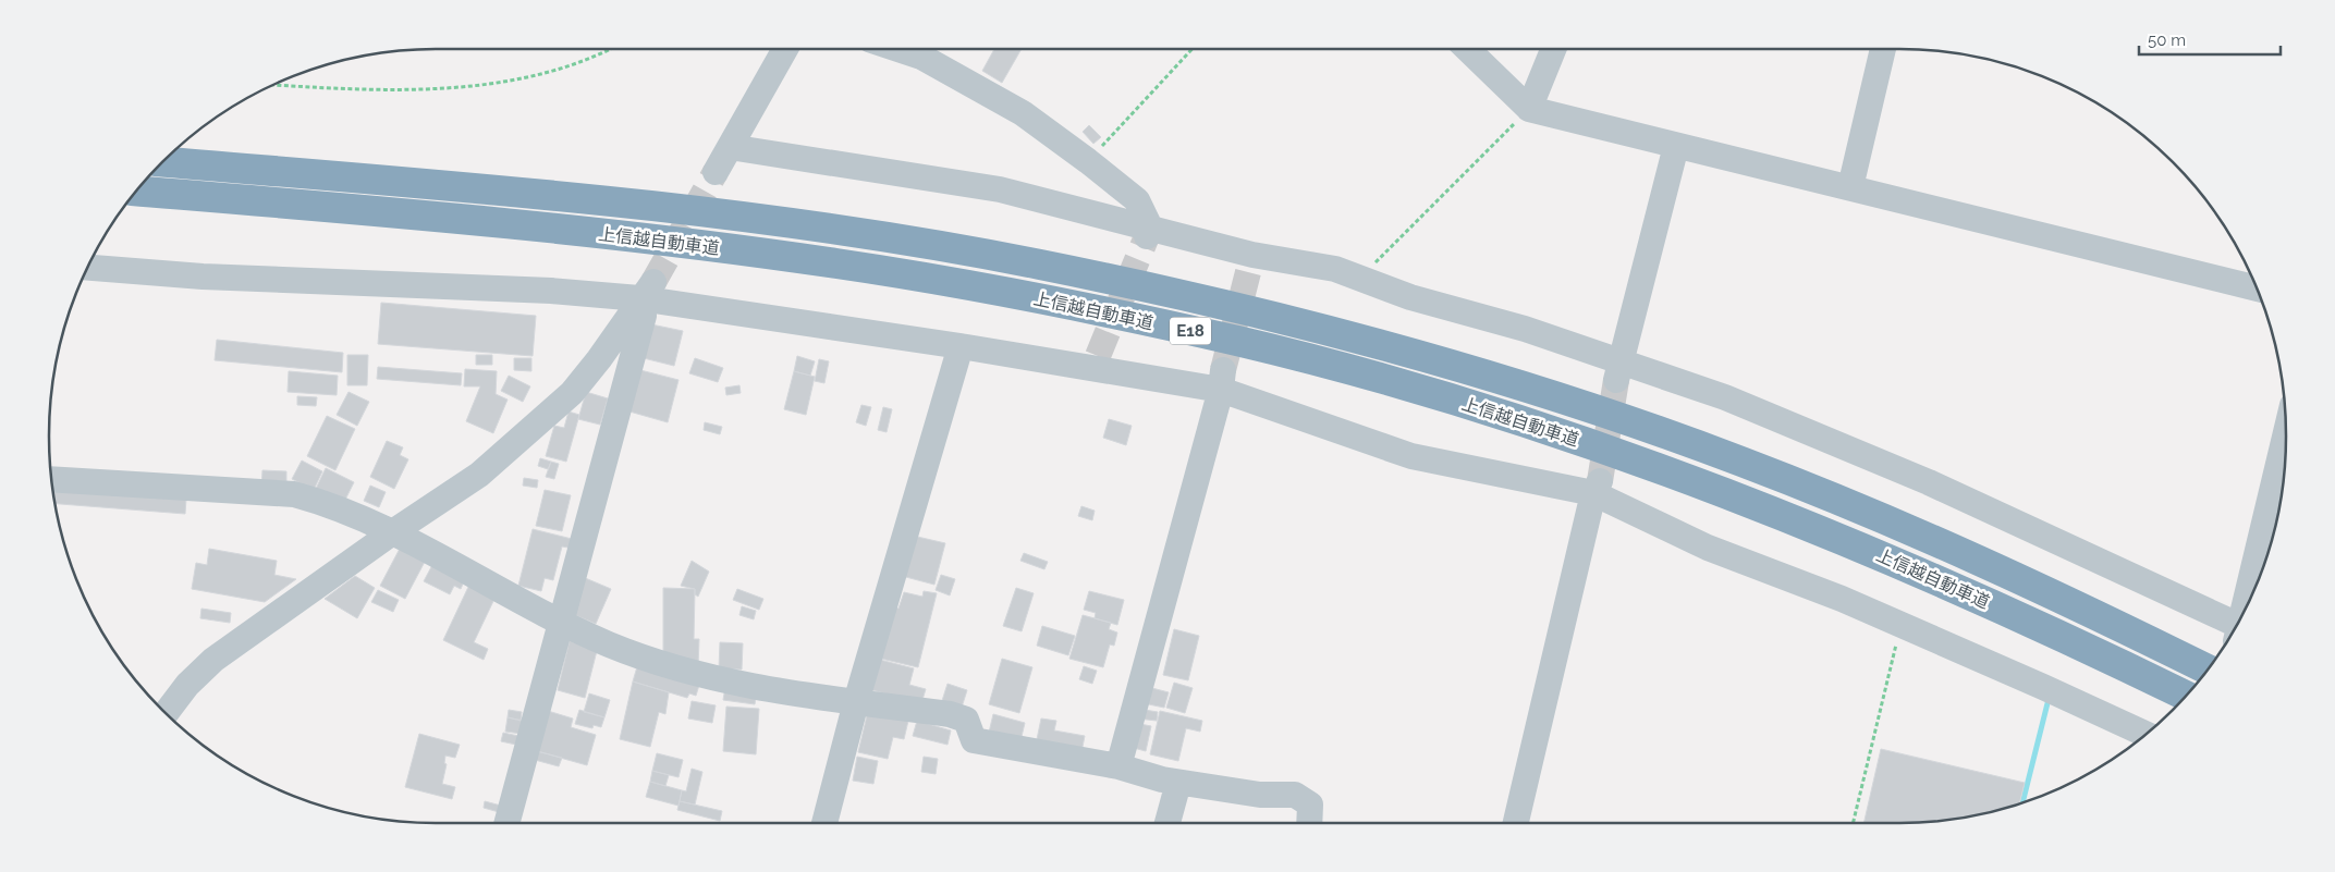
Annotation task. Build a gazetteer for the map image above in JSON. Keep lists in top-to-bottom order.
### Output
{
  "streets": {
    "highway": ["上信越自動車道", "E18"]
  },
  "scale_bar": "50 m"
}
